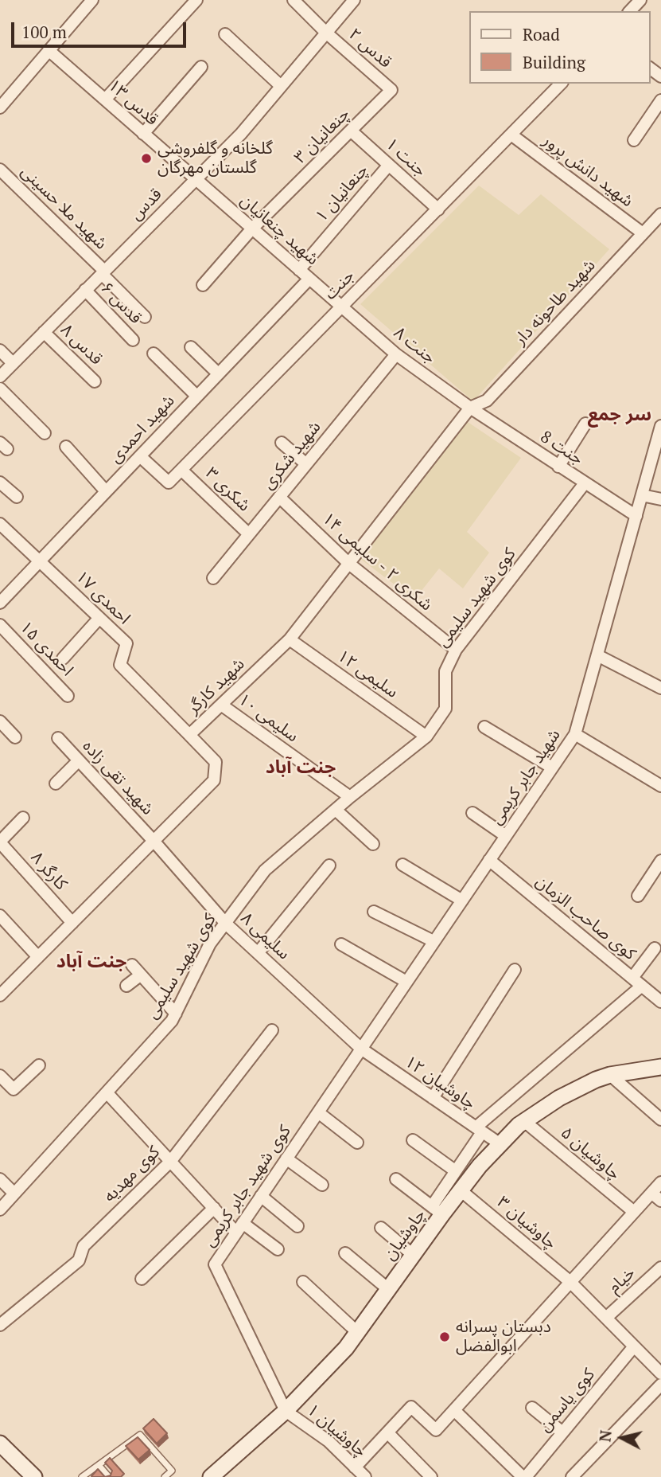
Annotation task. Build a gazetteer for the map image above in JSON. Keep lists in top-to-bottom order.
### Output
{
  "streets": {
    "main road": ["چاوشیان"],
    "street": [
      "قدس ۲",
      "قدس ۱۳",
      "چنعانیان ۳",
      "جنت ۱",
      "شهید دانش پرور",
      "چنعانیان ۱",
      "قدس",
      "شهید ملا حسینی",
      "شهید چنعانیان",
      "جنت",
      "شهيد طاحونه دار",
      "قدس ۶",
      "قدس ۸",
      "جنت ۸",
      "شهید احمدی",
      "جنت 8",
      "شهید شکری",
      "شکری ۳",
      "شکری ۲ - سلیمی ۱۴",
      "احمدی ۱۷",
      "کوی شهید سلیمی",
      "احمدی ۱۵",
      "سلیمی ۱۲",
      "شهید کارگر",
      "سلیمی ۱۰",
      "شهید جابر کریمی",
      "شهید تقی زاده",
      "کارگر ۸",
      "کوی صاحب الزمان",
      "سلیمی ۸",
      "چاوشیان ۱۲",
      "چاوشیان ۵",
      "کوی مهدیه",
      "کوی شهید جابر کریمی",
      "چاوشیان ۳",
      "خیام",
      "کوی یاسمن",
      "چاوشیان ۱"
    ]
  },
  "crossings": [
    ["قدس ۲", "چنعانیان ۳"],
    ["قدس ۲", "قدس"],
    ["قدس ۱۳", "قدس"],
    ["قدس ۱۳", "شهید چنعانیان"],
    ["چنعانیان ۳", "جنت ۱"],
    ["چنعانیان ۳", "شهید چنعانیان"],
    ["جنت ۱", "چنعانیان ۱"],
    ["جنت ۱", "جنت"],
    ["شهید دانش پرور", "جنت"],
    ["شهید دانش پرور", "شهيد طاحونه دار"],
    ["چنعانیان ۱", "شهید چنعانیان"],
    ["قدس", "شهید ملا حسینی"],
    ["قدس", "شهید چنعانیان"],
    ["قدس", "قدس ۶"],
    ["قدس", "قدس ۸"],
    ["شهید چنعانیان", "جنت"],
    ["شهید چنعانیان", "جنت ۸"],
    ["شهید چنعانیان", "شهید احمدی"],
    ["جنت", "جنت ۸"],
    ["جنت", "شهید احمدی"],
    ["جنت", "شکری ۳"],
    ["شهيد طاحونه دار", "جنت ۸"],
    ["شهيد طاحونه دار", "جنت 8"],
    ["شهيد طاحونه دار", "شهید کارگر"],
    ["جنت ۸", "جنت 8"],
    ["جنت ۸", "شهید شکری"],
    ["جنت ۸", "شهید کارگر"],
    ["شهید احمدی", "احمدی ۱۷"],
    ["جنت 8", "کوی شهید سلیمی"],
    ["جنت 8", "شهید کارگر"],
    ["جنت 8", "شهید جابر کریمی"],
    ["شهید شکری", "شکری ۳"],
    ["شهید شکری", "شکری ۲ - سلیمی ۱۴"],
    ["شکری ۲ - سلیمی ۱۴", "کوی شهید سلیمی"],
    ["شکری ۲ - سلیمی ۱۴", "شهید کارگر"],
    ["احمدی ۱۷", "شهید کارگر"],
    ["کوی شهید سلیمی", "سلیمی ۱۲"],
    ["کوی شهید سلیمی", "سلیمی ۱۰"],
    ["کوی شهید سلیمی", "سلیمی ۸"],
    ["سلیمی ۱۲", "شهید کارگر"],
    ["شهید کارگر", "سلیمی ۱۰"],
    ["شهید کارگر", "شهید تقی زاده"],
    ["شهید کارگر", "کارگر ۸"],
    ["شهید کارگر", "سلیمی ۸"],
    ["شهید جابر کریمی", "کوی صاحب الزمان"],
    ["شهید جابر کریمی", "سلیمی ۸"],
    ["شهید جابر کریمی", "چاوشیان ۱۲"],
    ["شهید جابر کریمی", "کوی شهید جابر کریمی"],
    ["شهید تقی زاده", "سلیمی ۸"],
    ["سلیمی ۸", "چاوشیان ۱۲"],
    ["سلیمی ۸", "کوی شهید جابر کریمی"],
    ["چاوشیان ۱۲", "کوی شهید جابر کریمی"],
    ["چاوشیان ۱۲", "چاوشیان"],
    ["چاوشیان ۵", "چاوشیان"],
    ["کوی شهید جابر کریمی", "چاوشیان"],
    ["کوی شهید جابر کریمی", "چاوشیان ۱"],
    ["چاوشیان ۳", "چاوشیان"],
    ["چاوشیان ۳", "خیام"],
    ["چاوشیان ۳", "کوی یاسمن"],
    ["چاوشیان", "چاوشیان ۱"]
  ],
  "districts": ["سر جمع", "جنت آباد", "جنت آباد"],
  "places": ["گلخانه و گلفروشی گلستان مهرگان", "دبستان پسرانه ابوالفضل"],
  "legend": ["Road", "Building"],
  "scale_bar": "100 m",
  "north": "left"
}
